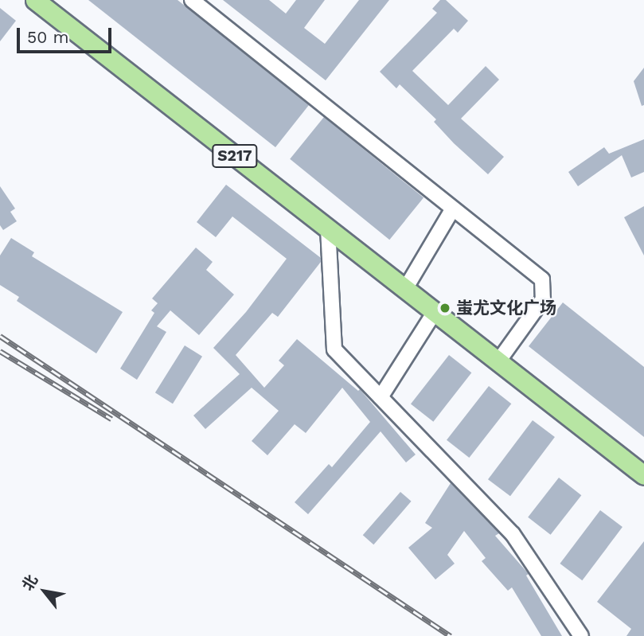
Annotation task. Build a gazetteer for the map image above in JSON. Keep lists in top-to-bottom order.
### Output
{
  "streets": {
    "main road": ["S217"]
  },
  "places": ["蚩尤文化广场"],
  "scale_bar": "50 m",
  "north": "top left"
}
